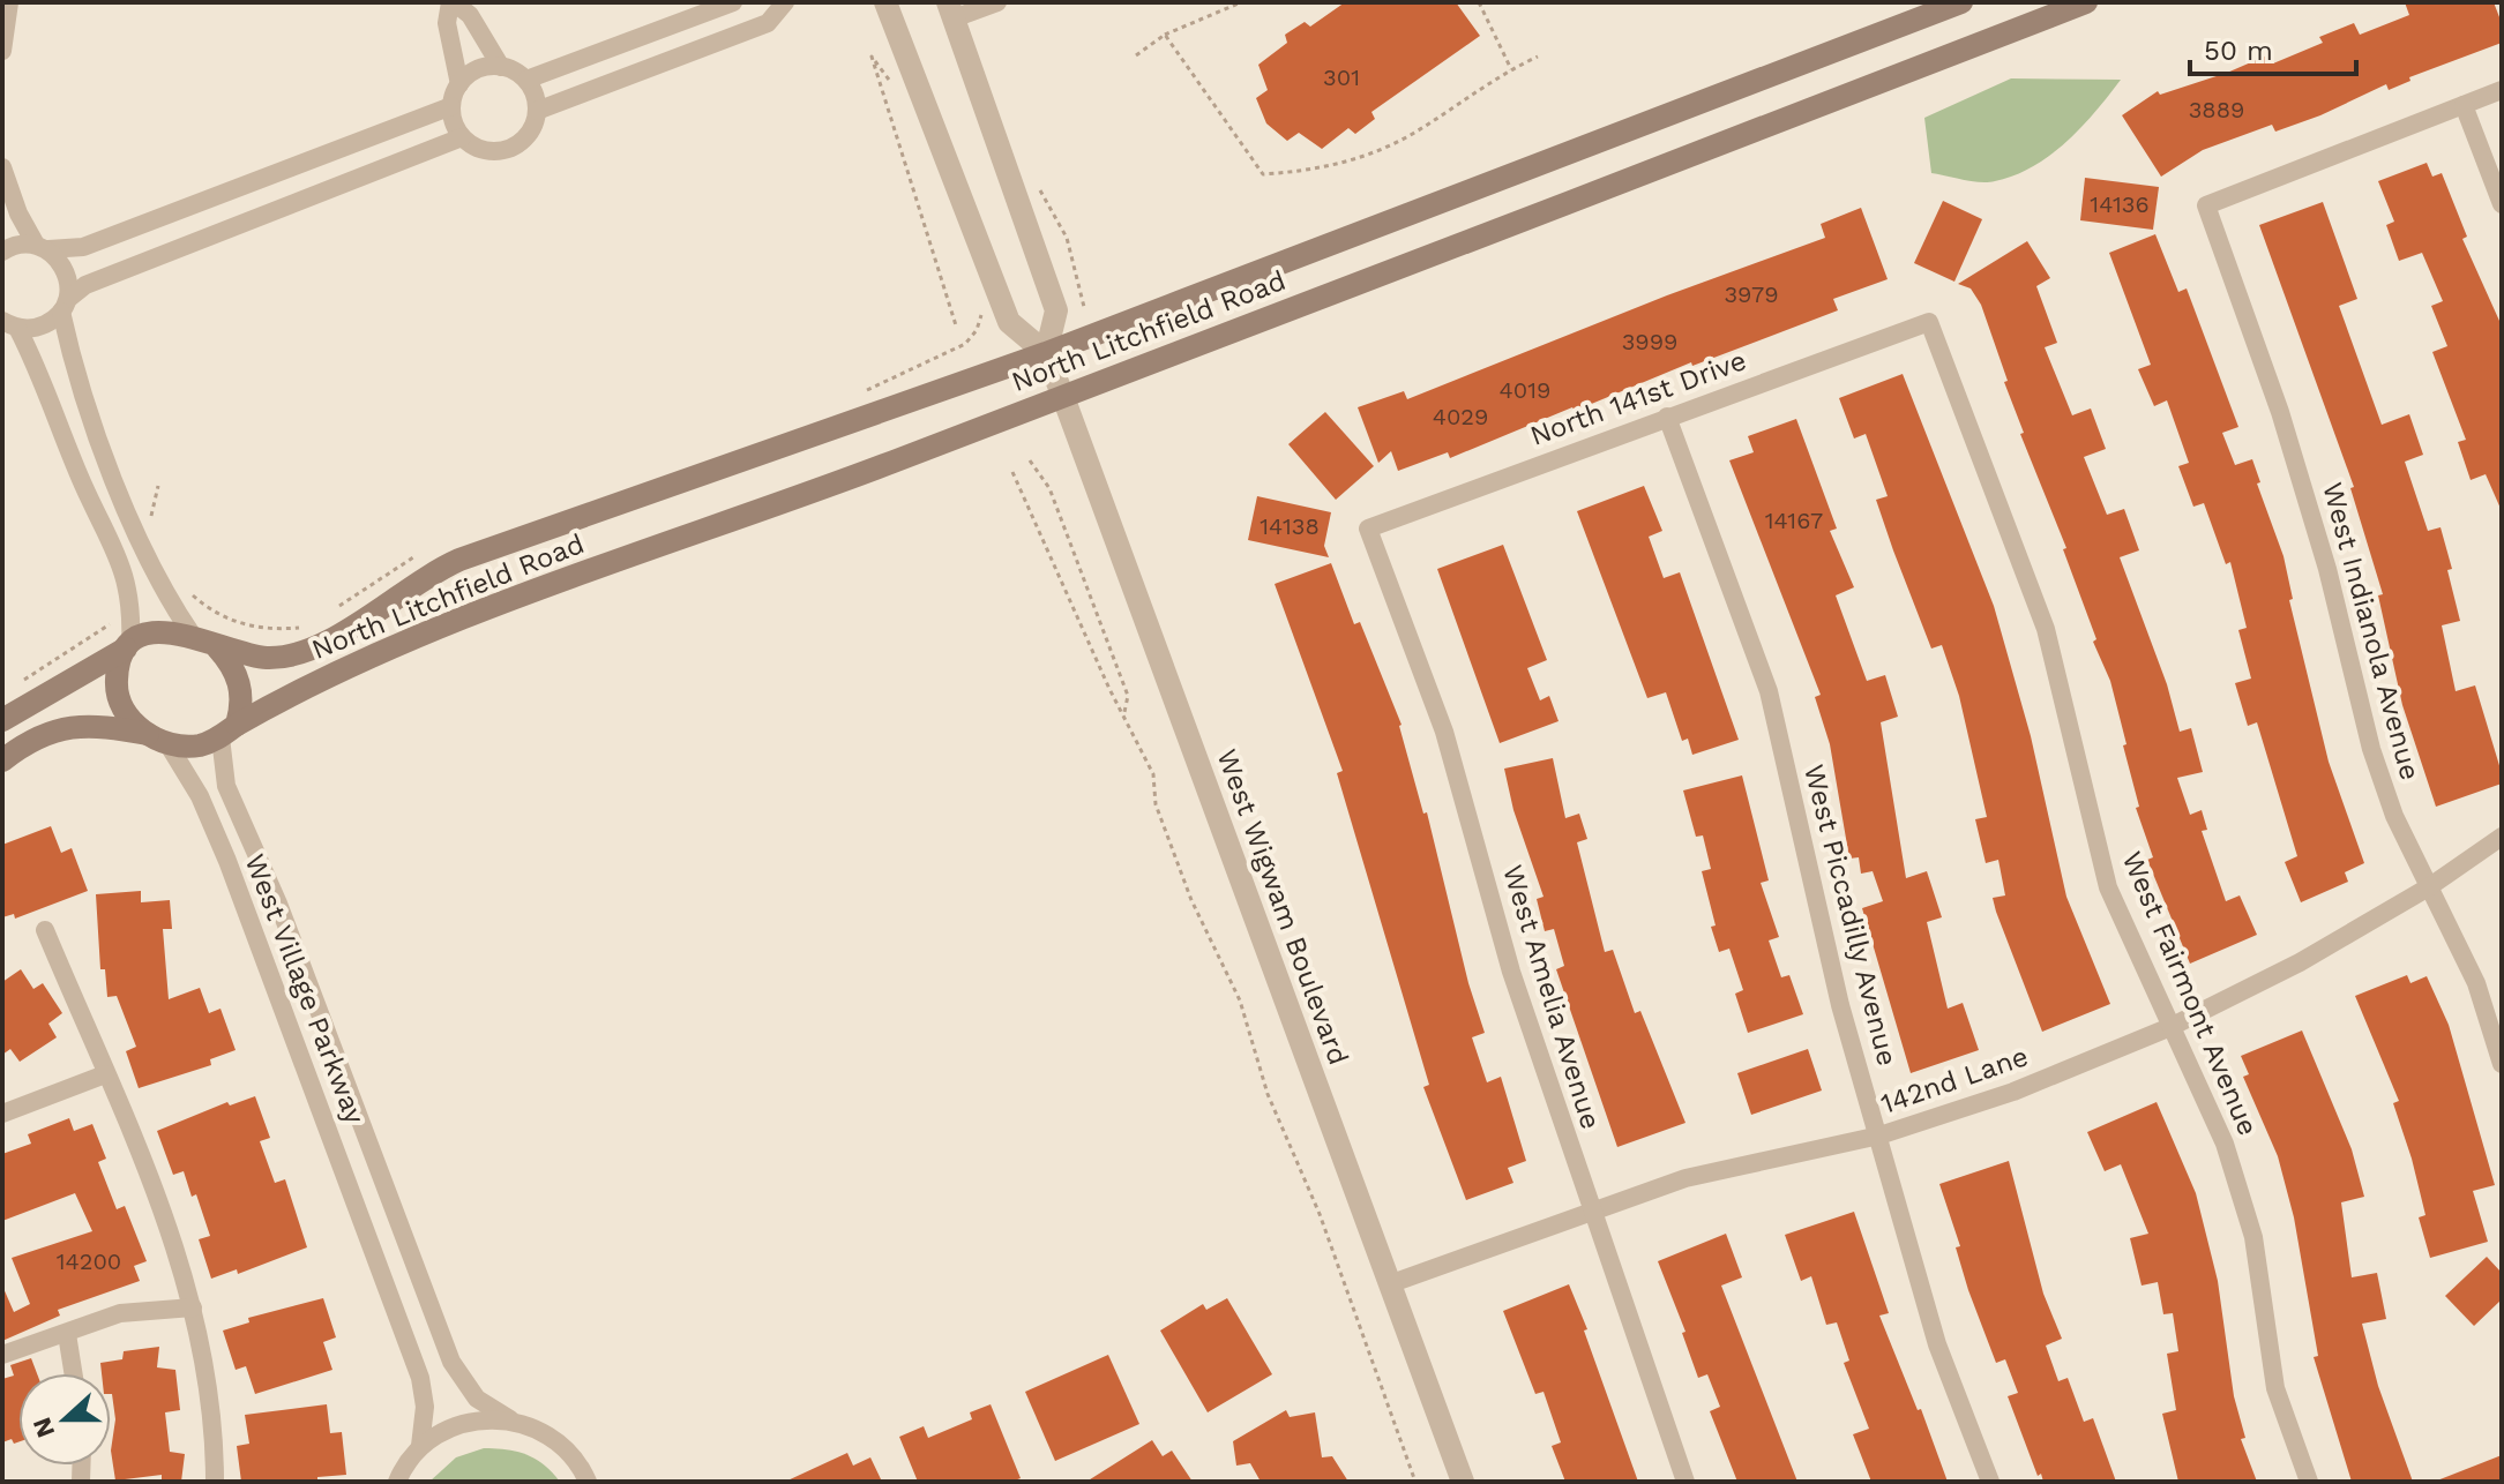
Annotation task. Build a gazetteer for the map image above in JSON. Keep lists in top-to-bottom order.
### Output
{
  "streets": {
    "main road": ["North Litchfield Road"],
    "street": [
      "North 141st Drive",
      "West Indianola Avenue",
      "West Wigwam Boulevard",
      "West Piccadilly Avenue",
      "West Village Parkway",
      "West Fairmont Avenue",
      "West Amelia Avenue",
      "142nd Lane"
    ]
  },
  "crossings": [
    ["North Litchfield Road", "West Wigwam Boulevard"],
    ["North Litchfield Road", "West Village Parkway"],
    ["North 141st Drive", "West Piccadilly Avenue"],
    ["North 141st Drive", "West Fairmont Avenue"],
    ["North 141st Drive", "West Amelia Avenue"],
    ["West Indianola Avenue", "142nd Lane"],
    ["West Wigwam Boulevard", "142nd Lane"],
    ["West Piccadilly Avenue", "142nd Lane"],
    ["West Fairmont Avenue", "142nd Lane"],
    ["West Amelia Avenue", "142nd Lane"]
  ],
  "house_numbers": [
    "301",
    "3889",
    "14136",
    "3979",
    "3999",
    "4019",
    "4029",
    "14167",
    "14138",
    "14200"
  ],
  "scale_bar": "50 m",
  "north": "left"
}
